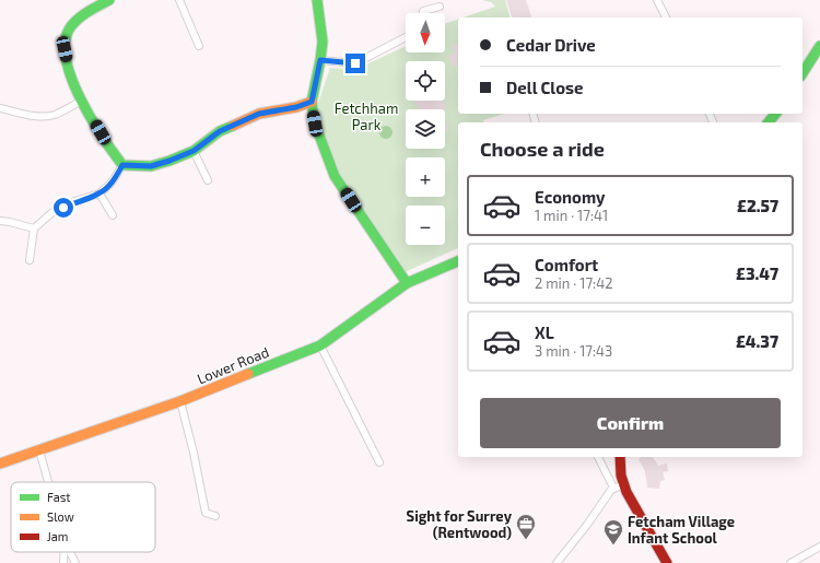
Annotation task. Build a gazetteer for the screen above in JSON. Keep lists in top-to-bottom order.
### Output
{
  "streets": {
    "street": ["Lower Road"]
  },
  "parks": ["Fetchham Park"],
  "places": {
    "office": ["Sight for Surrey (Rentwood)"],
    "school or university": ["Fetcham Village Infant School"]
  },
  "legend": ["Fast", "Slow", "Jam"],
  "north": "bottom",
  "page": {
    "map_buttons": ["+", "−"],
    "banner": ["Cedar Drive", "Dell Close"],
    "heading": "Choose a ride",
    "list": [
      {
        "name": "Economy",
        "note": "1 min · 17:41",
        "value": "£2.57"
      },
      {
        "name": "Comfort",
        "note": "2 min · 17:42",
        "value": "£3.47"
      },
      {
        "name": "XL",
        "note": "3 min · 17:43",
        "value": "£4.37"
      }
    ],
    "buttons": "Confirm"
  }
}
